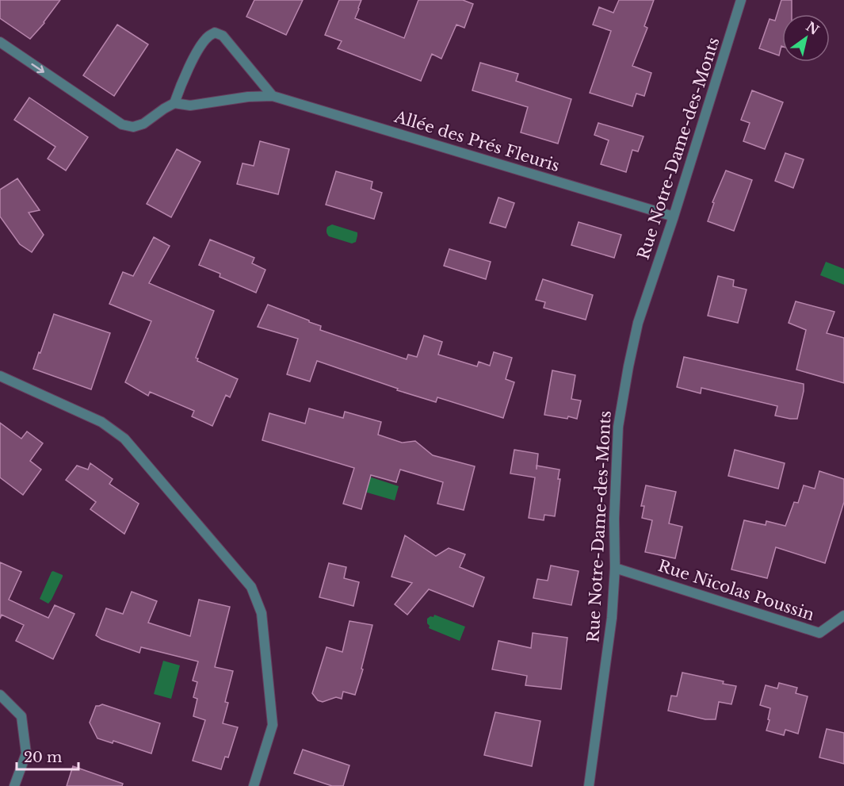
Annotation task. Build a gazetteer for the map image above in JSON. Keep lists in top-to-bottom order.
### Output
{
  "streets": {
    "street": ["Allée des Prés Fleuris", "Rue Notre-Dame-des-Monts", "Rue Nicolas Poussin"]
  },
  "crossings": [
    ["Allée des Prés Fleuris", "Rue Notre-Dame-des-Monts"],
    ["Rue Notre-Dame-des-Monts", "Rue Nicolas Poussin"]
  ],
  "scale_bar": "20 m",
  "north": "top right"
}
